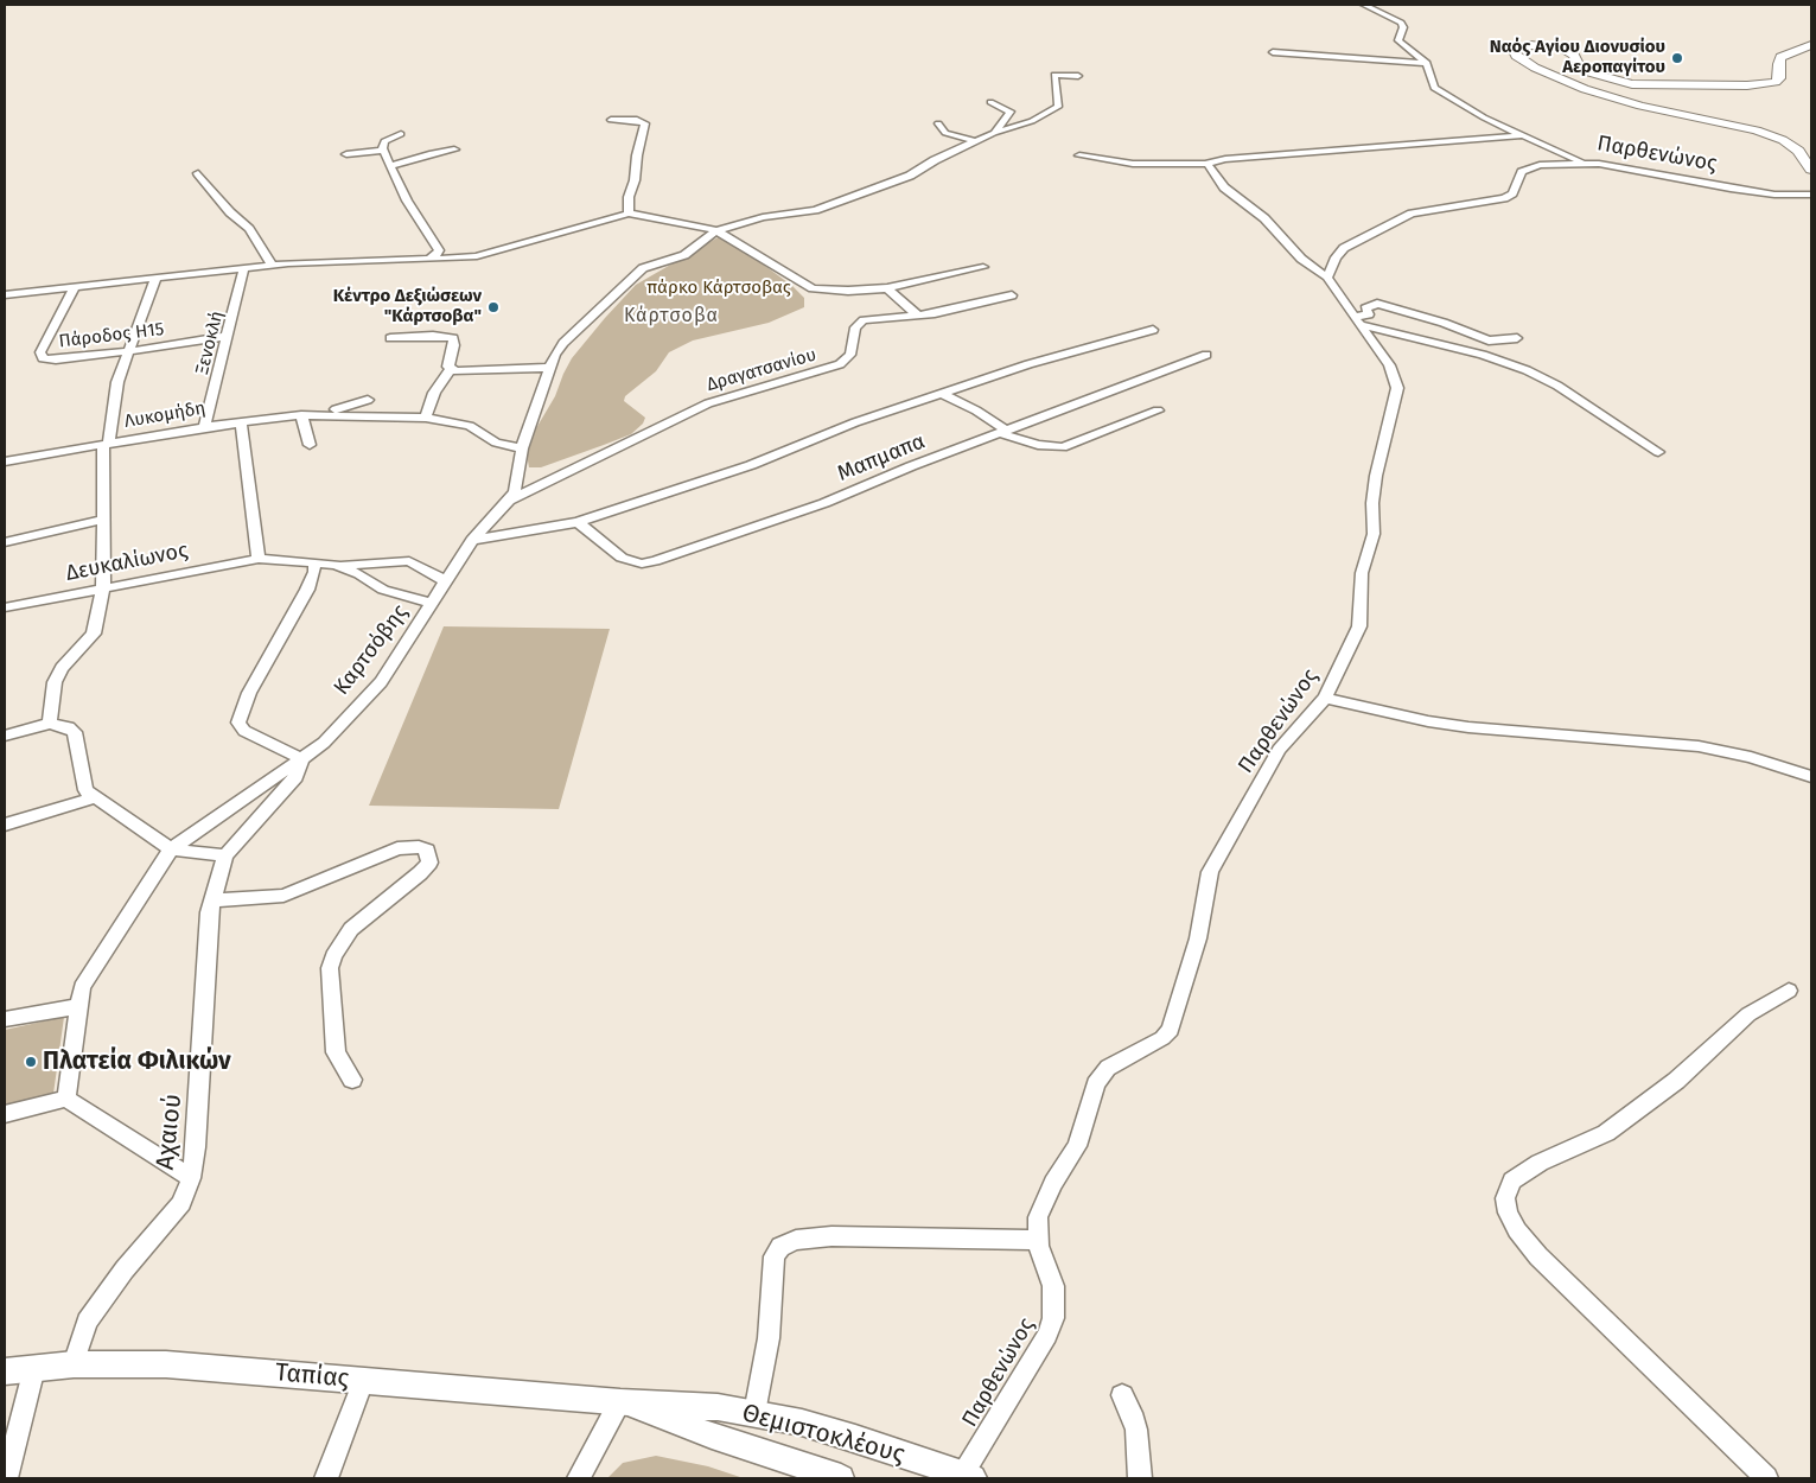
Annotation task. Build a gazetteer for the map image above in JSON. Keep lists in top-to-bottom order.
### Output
{
  "streets": {
    "street": [
      "Παρθενώνος",
      "Πάροδος Η15",
      "Ξενοκλή",
      "Δραγατσανίου",
      "Λυκομήδη",
      "Μαπμαπα",
      "Δευκαλίωνος",
      "Καρτσόβης",
      "Αχαιού",
      "Ταπίας",
      "Θεμιστοκλέους"
    ]
  },
  "crossings": [
    ["Παρθενώνος", "Θεμιστοκλέους"],
    ["Πάροδος Η15", "Ξενοκλή"],
    ["Ξενοκλή", "Λυκομήδη"],
    ["Δραγατσανίου", "Καρτσόβης"],
    ["Αχαιού", "Ταπίας"],
    ["Ταπίας", "Θεμιστοκλέους"]
  ],
  "districts": ["Κάρτσοβα"],
  "parks": ["πάρκο Κάρτσοβας"],
  "places": ["Ναός Αγίου Διονυσίου Αεροπαγίτου", "Κέντρο Δεξιώσεων \"Κάρτσοβα\"", "Πλατεία Φιλικών"]
}
